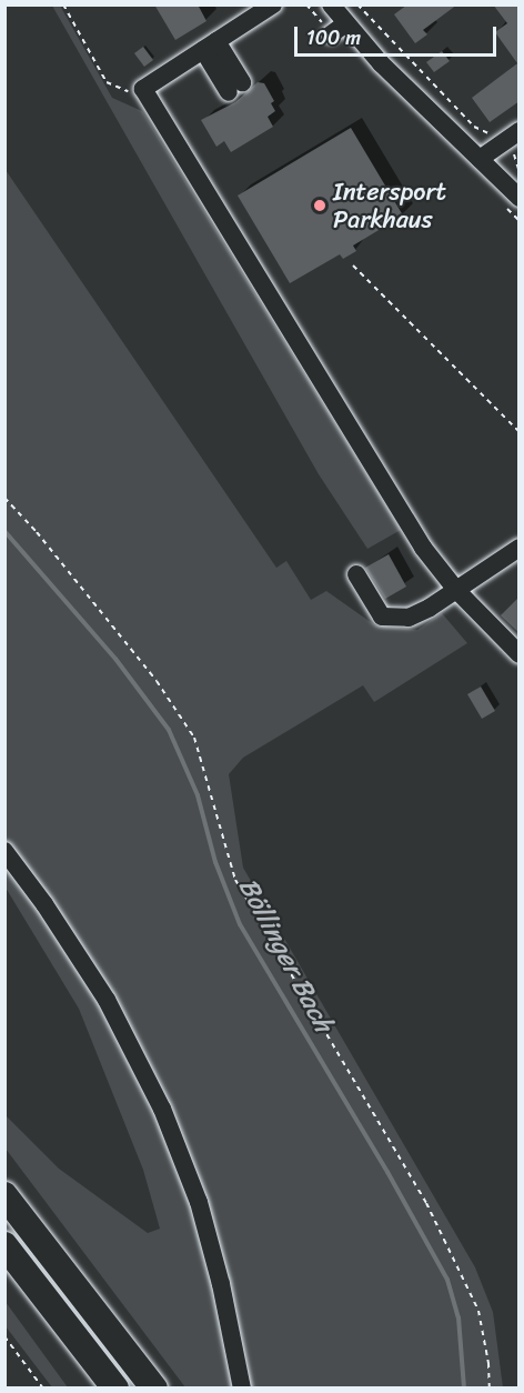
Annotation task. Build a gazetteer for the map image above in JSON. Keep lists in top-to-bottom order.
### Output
{
  "water": ["Böllinger Bach"],
  "places": ["Intersport Parkhaus"],
  "scale_bar": "100 m"
}
